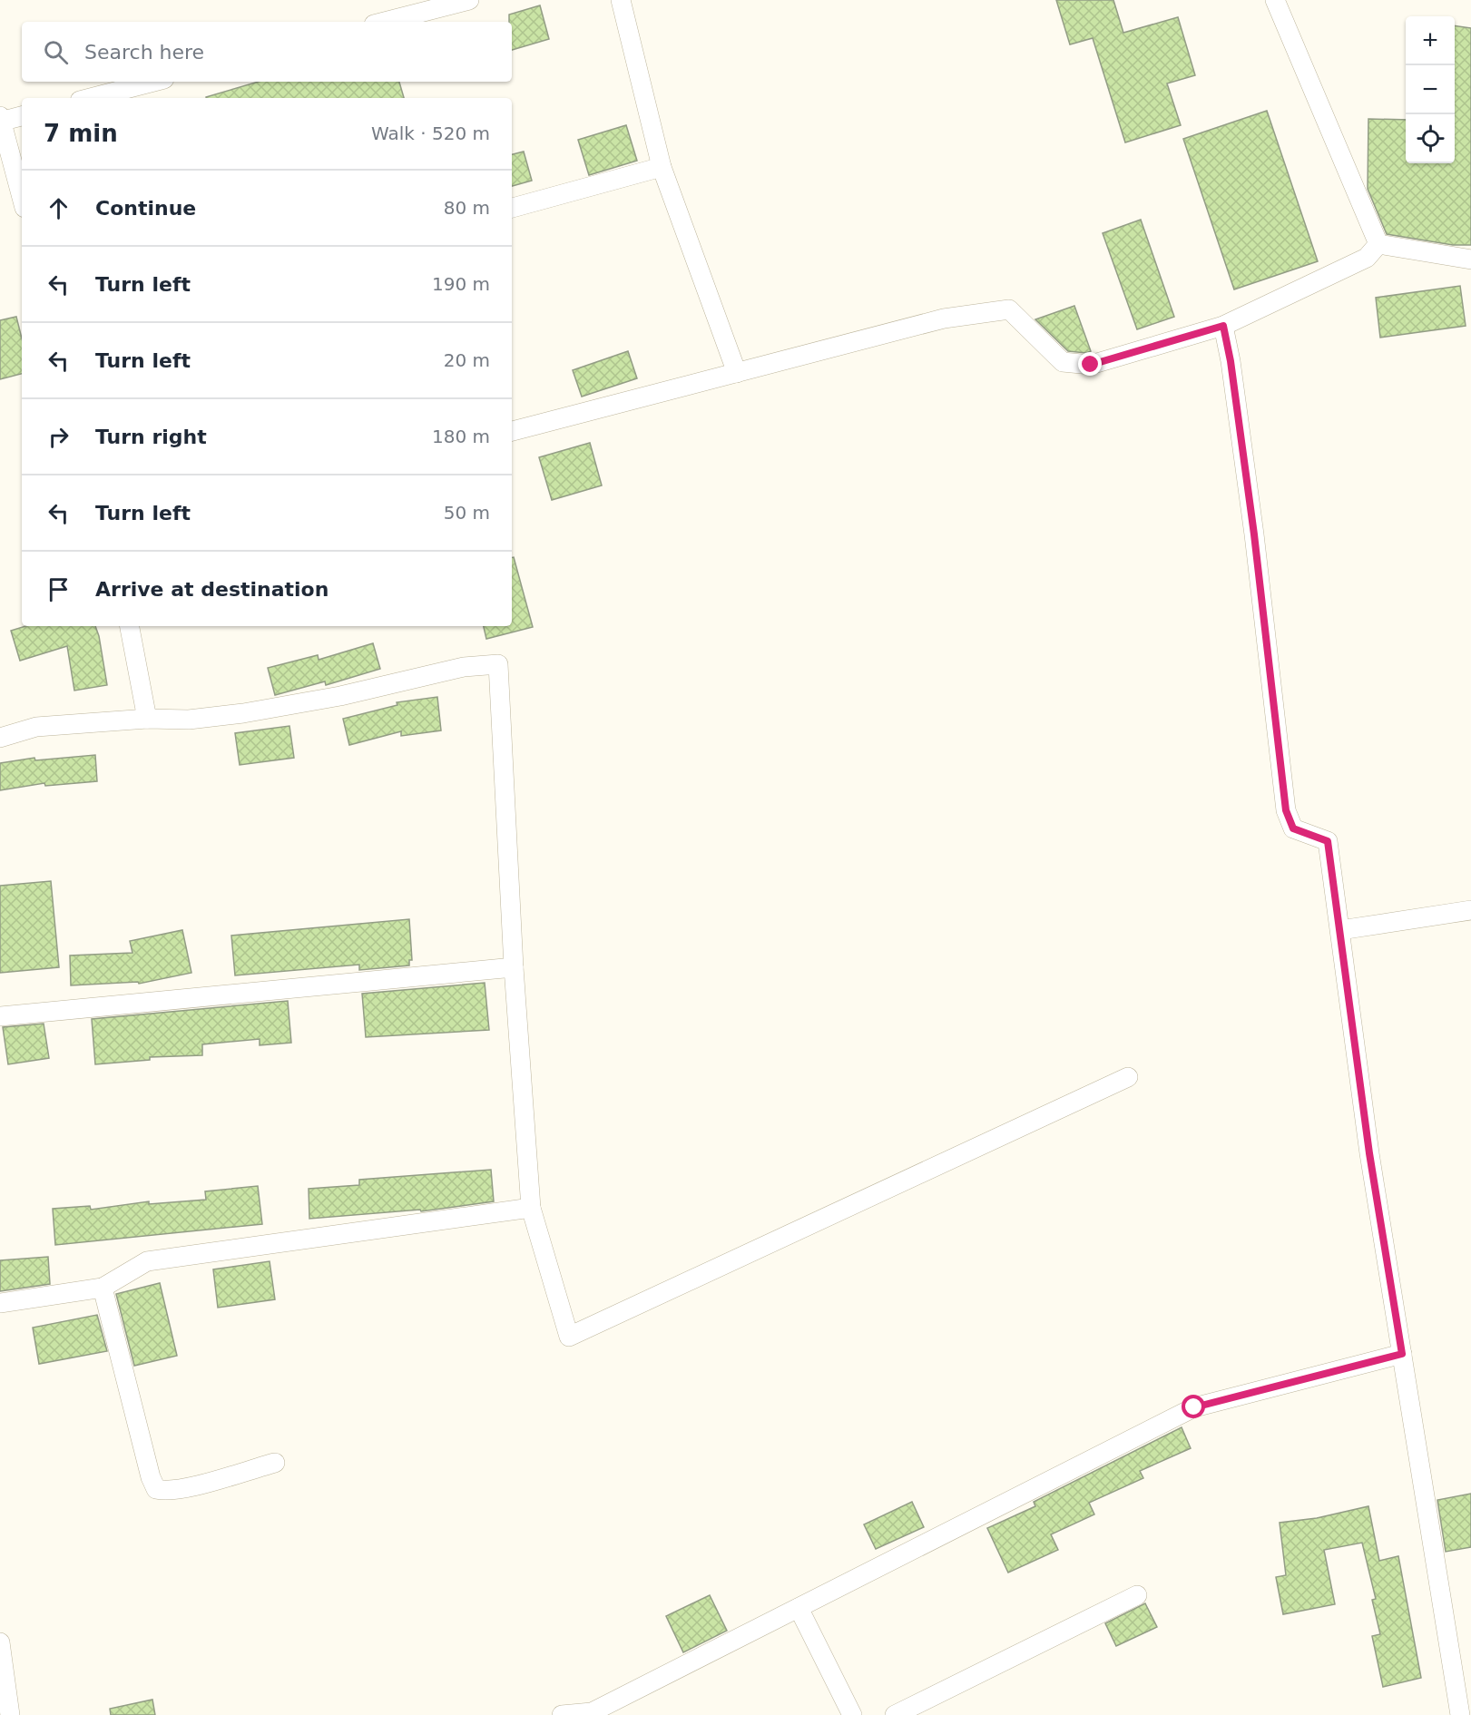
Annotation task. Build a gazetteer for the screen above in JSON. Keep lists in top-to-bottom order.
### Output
{
  "page": {
    "map_buttons": ["+", "−"],
    "search": "Search here",
    "heading": ["7 min", "Walk · 520 m"],
    "list": [
      ["Continue", "80 m"],
      ["Turn left", "190 m"],
      ["Turn left", "20 m"],
      ["Turn right", "180 m"],
      ["Turn left", "50 m"],
      "Arrive at destination"
    ]
  }
}
